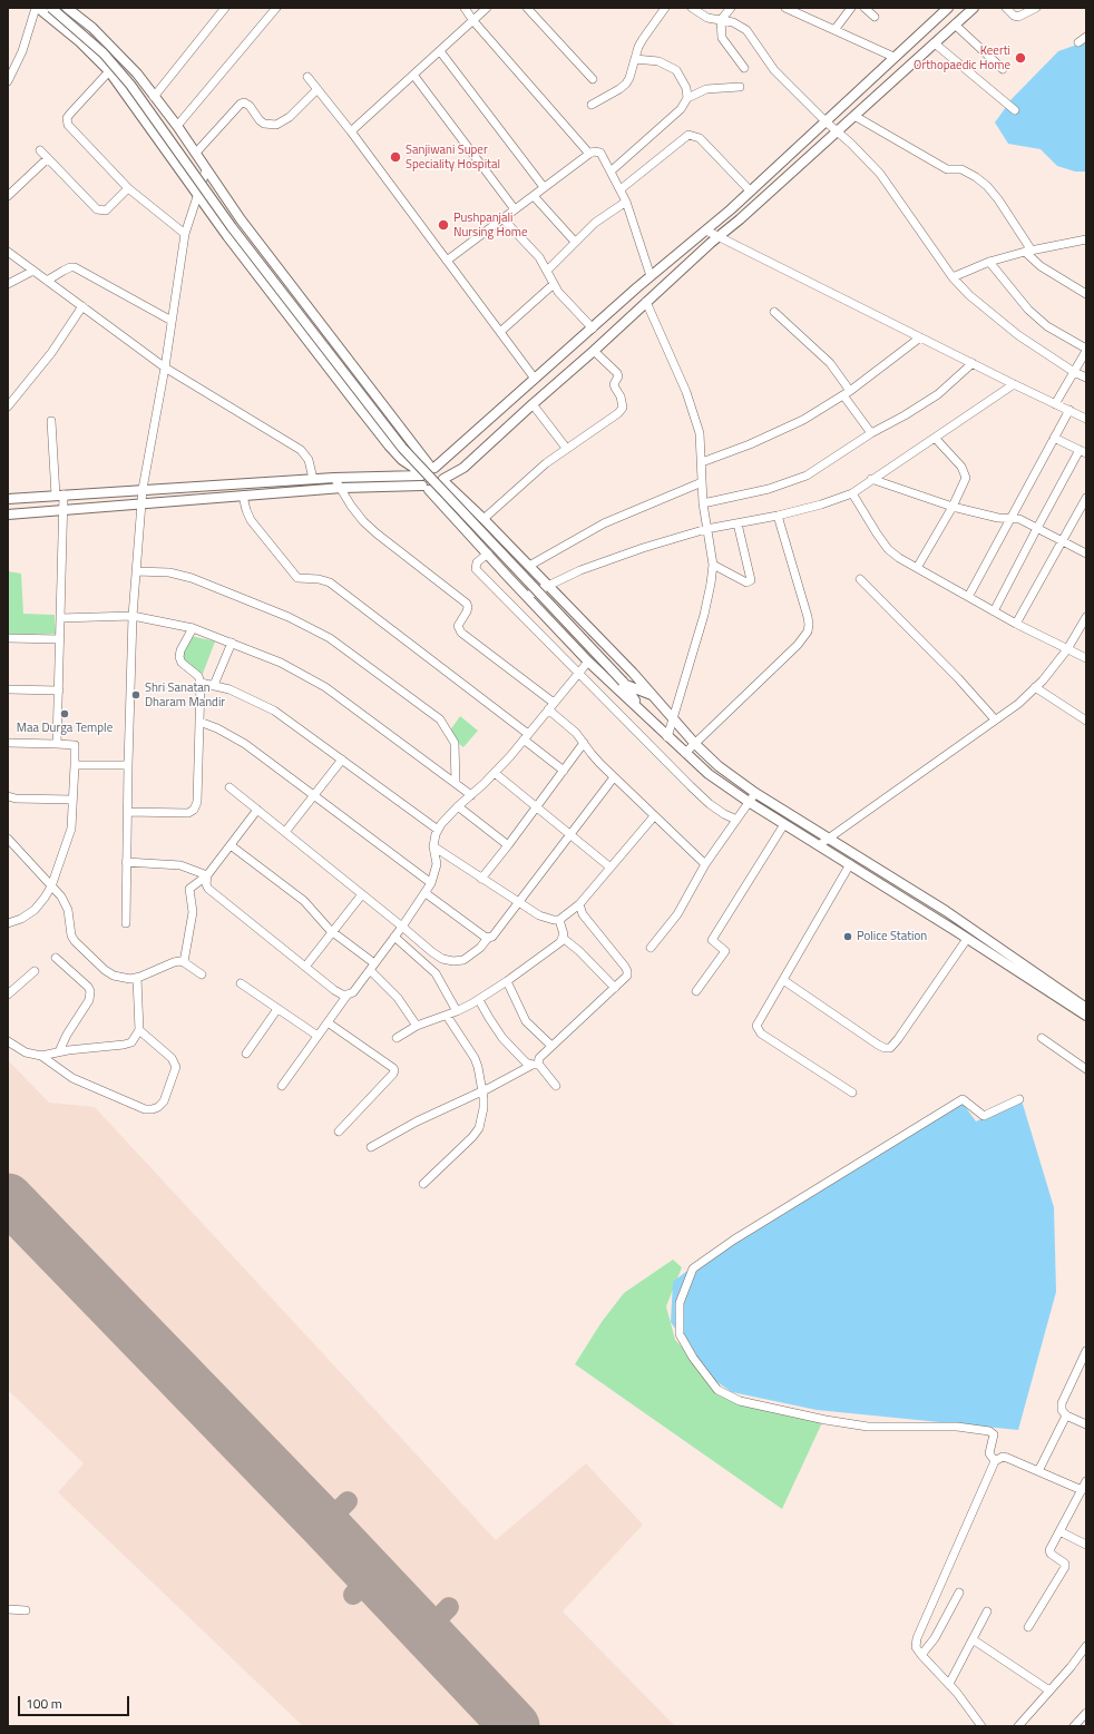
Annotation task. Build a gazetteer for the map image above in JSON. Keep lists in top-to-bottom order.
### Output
{
  "places": [
    "Keerti Orthopaedic Home",
    "Sanjiwani Super Speciality Hospital",
    "Pushpanjali Nursing Home",
    "Shri Sanatan Dharam Mandir",
    "Maa Durga Temple",
    "Police Station"
  ],
  "scale_bar": "100 m"
}
